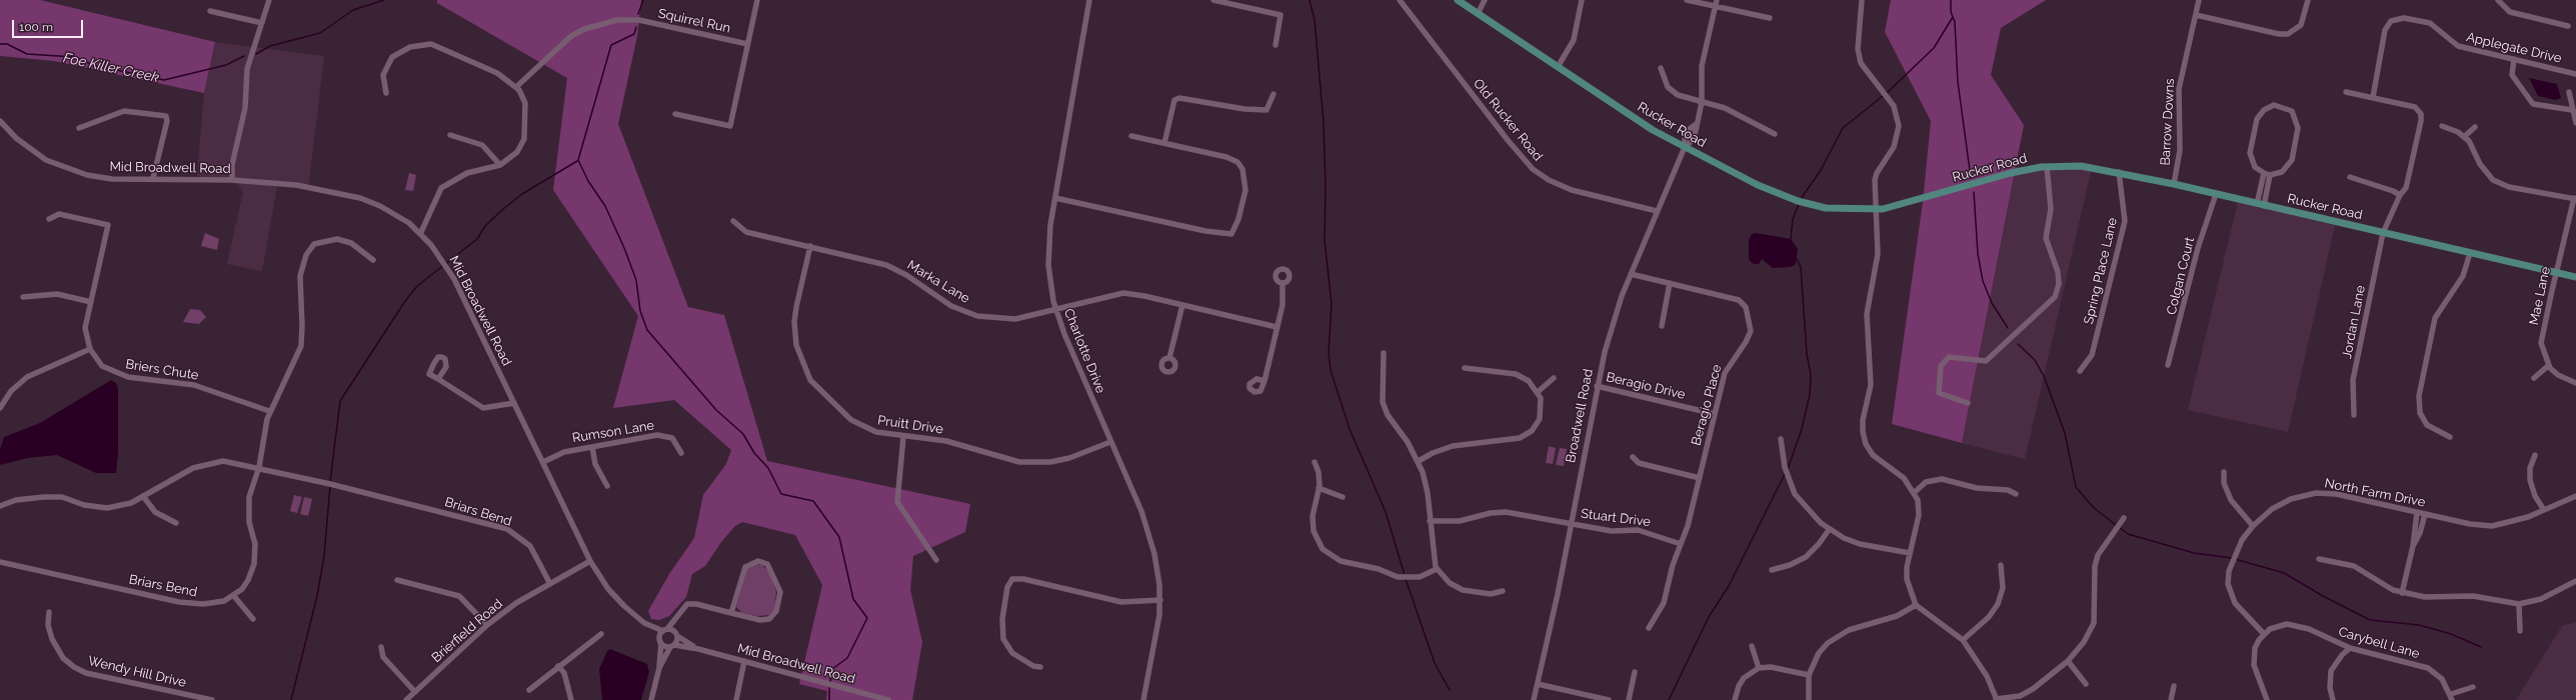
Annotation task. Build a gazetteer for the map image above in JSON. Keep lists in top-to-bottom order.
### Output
{
  "streets": {
    "main road": ["Rucker Road"],
    "street": [
      "Squirrel Run",
      "Applegate Drive",
      "Old Rucker Road",
      "Barrow Downs",
      "Mid Broadwell Road",
      "Spring Place Lane",
      "Colgan Court",
      "Marka Lane",
      "Mae Lane",
      "Jordan Lane",
      "Charlotte Drive",
      "Briers Chute",
      "Beragio Drive",
      "Beragio Place",
      "Broadwell Road",
      "Pruitt Drive",
      "Rumson Lane",
      "North Farm Drive",
      "Briars Bend",
      "Stuart Drive",
      "Brierfield Road",
      "Carybell Lane",
      "Wendy Hill Drive"
    ]
  },
  "crossings": [
    ["Applegate Drive", "Jordan Lane"],
    ["Old Rucker Road", "Broadwell Road"],
    ["Barrow Downs", "Rucker Road"],
    ["Rucker Road", "Spring Place Lane"],
    ["Rucker Road", "Colgan Court"],
    ["Rucker Road", "Mae Lane"],
    ["Rucker Road", "Jordan Lane"],
    ["Rucker Road", "Broadwell Road"],
    ["Mid Broadwell Road", "Rumson Lane"],
    ["Mid Broadwell Road", "Brierfield Road"],
    ["Marka Lane", "Charlotte Drive"],
    ["Marka Lane", "Pruitt Drive"],
    ["Charlotte Drive", "Pruitt Drive"],
    ["Beragio Drive", "Beragio Place"],
    ["Beragio Drive", "Broadwell Road"],
    ["Beragio Place", "Broadwell Road"],
    ["Beragio Place", "Stuart Drive"],
    ["Broadwell Road", "Stuart Drive"],
    ["North Farm Drive", "Carybell Lane"],
    ["Briars Bend", "Brierfield Road"]
  ],
  "water": ["Foe Killer Creek"],
  "scale_bar": "100 m"
}
